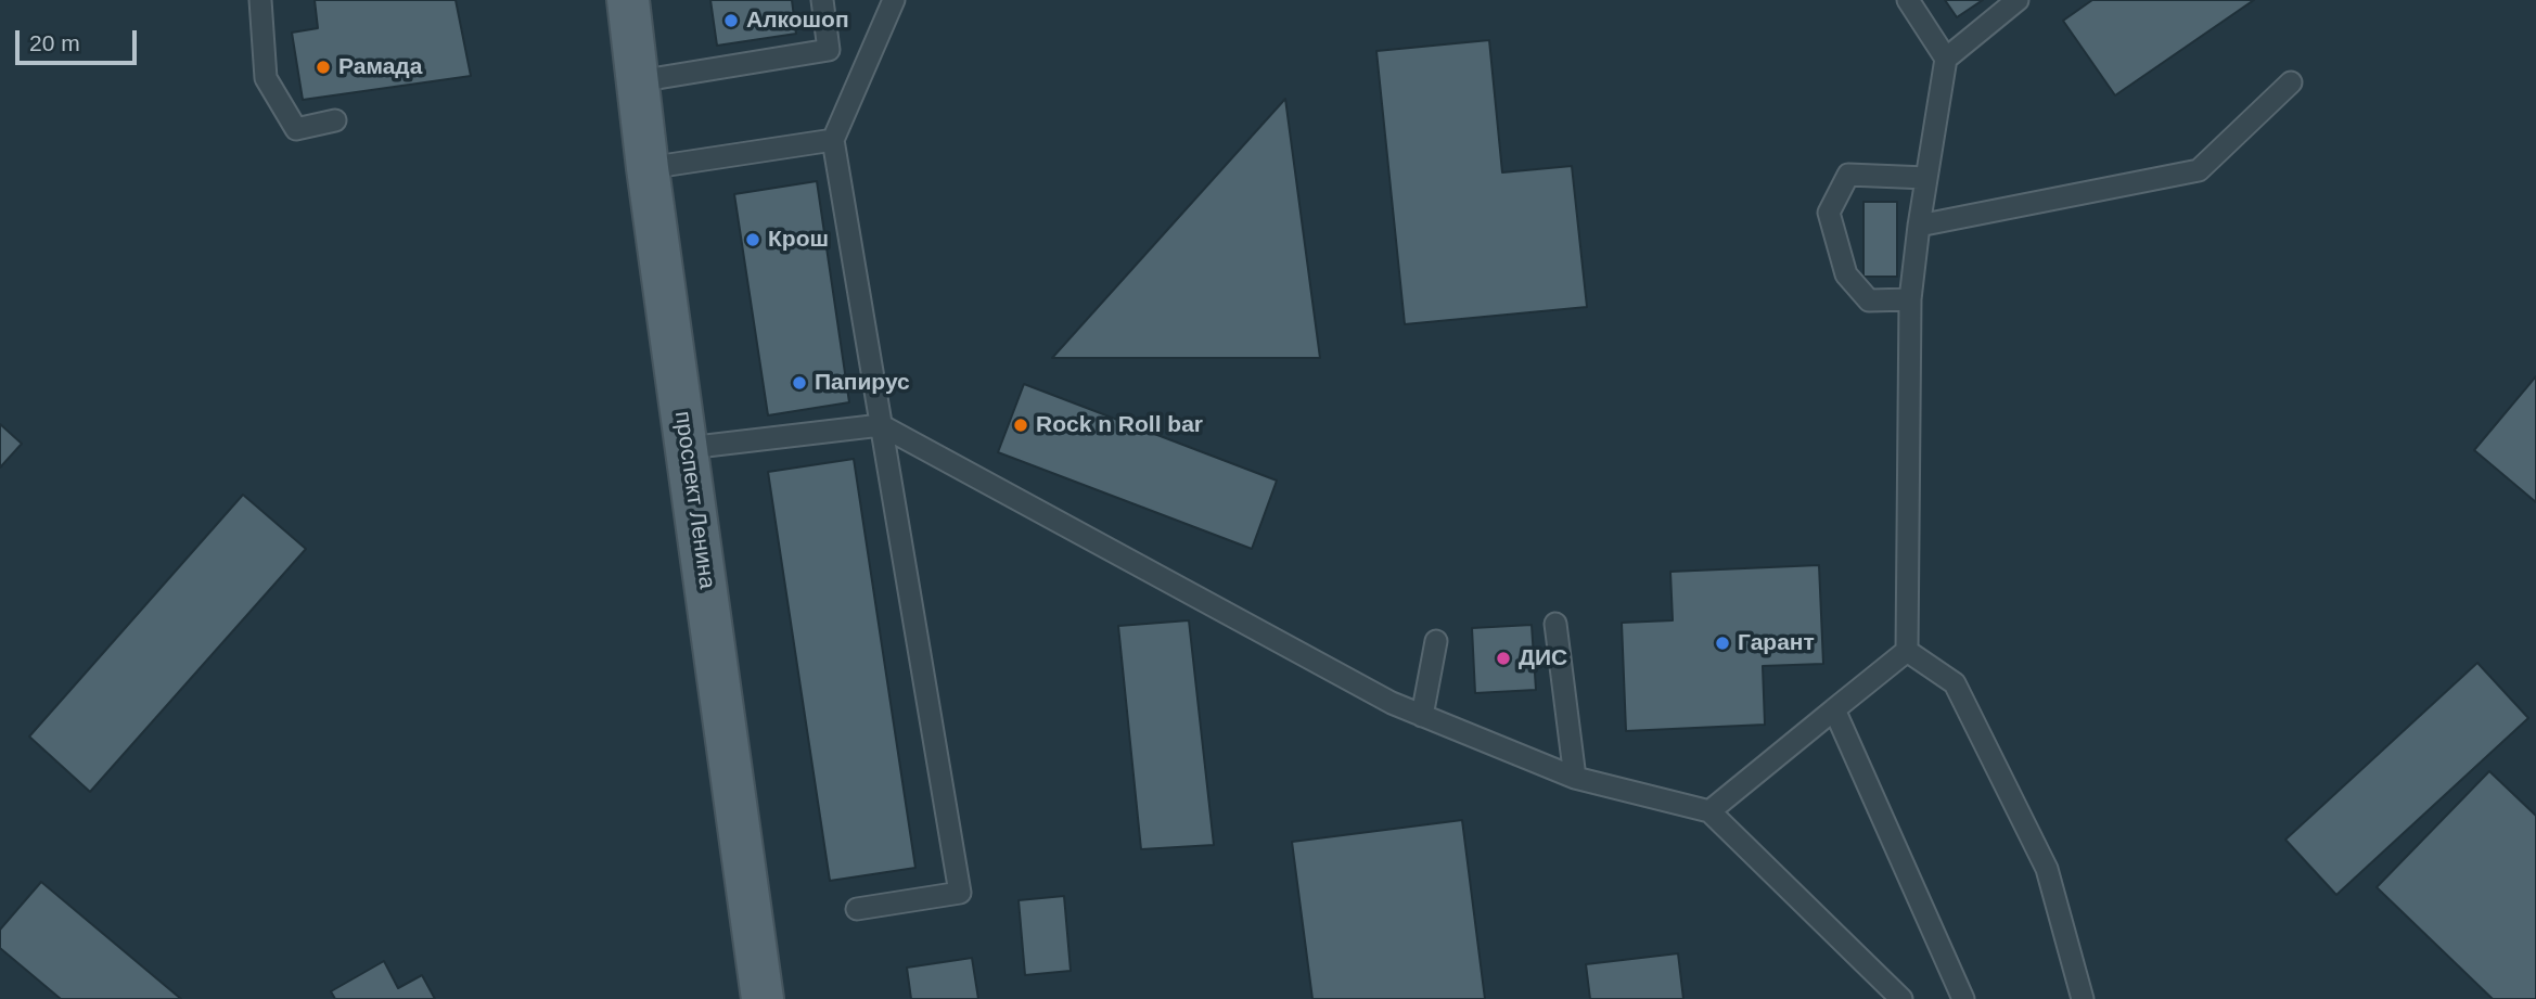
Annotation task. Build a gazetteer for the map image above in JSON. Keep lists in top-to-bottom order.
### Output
{
  "streets": {
    "main road": ["проспект Ленина"]
  },
  "places": [
    "Алкошоп",
    "Рамада",
    "Крош",
    "Папирус",
    "Rock n Roll bar",
    "Гарант",
    "ДИС"
  ],
  "scale_bar": "20 m"
}
